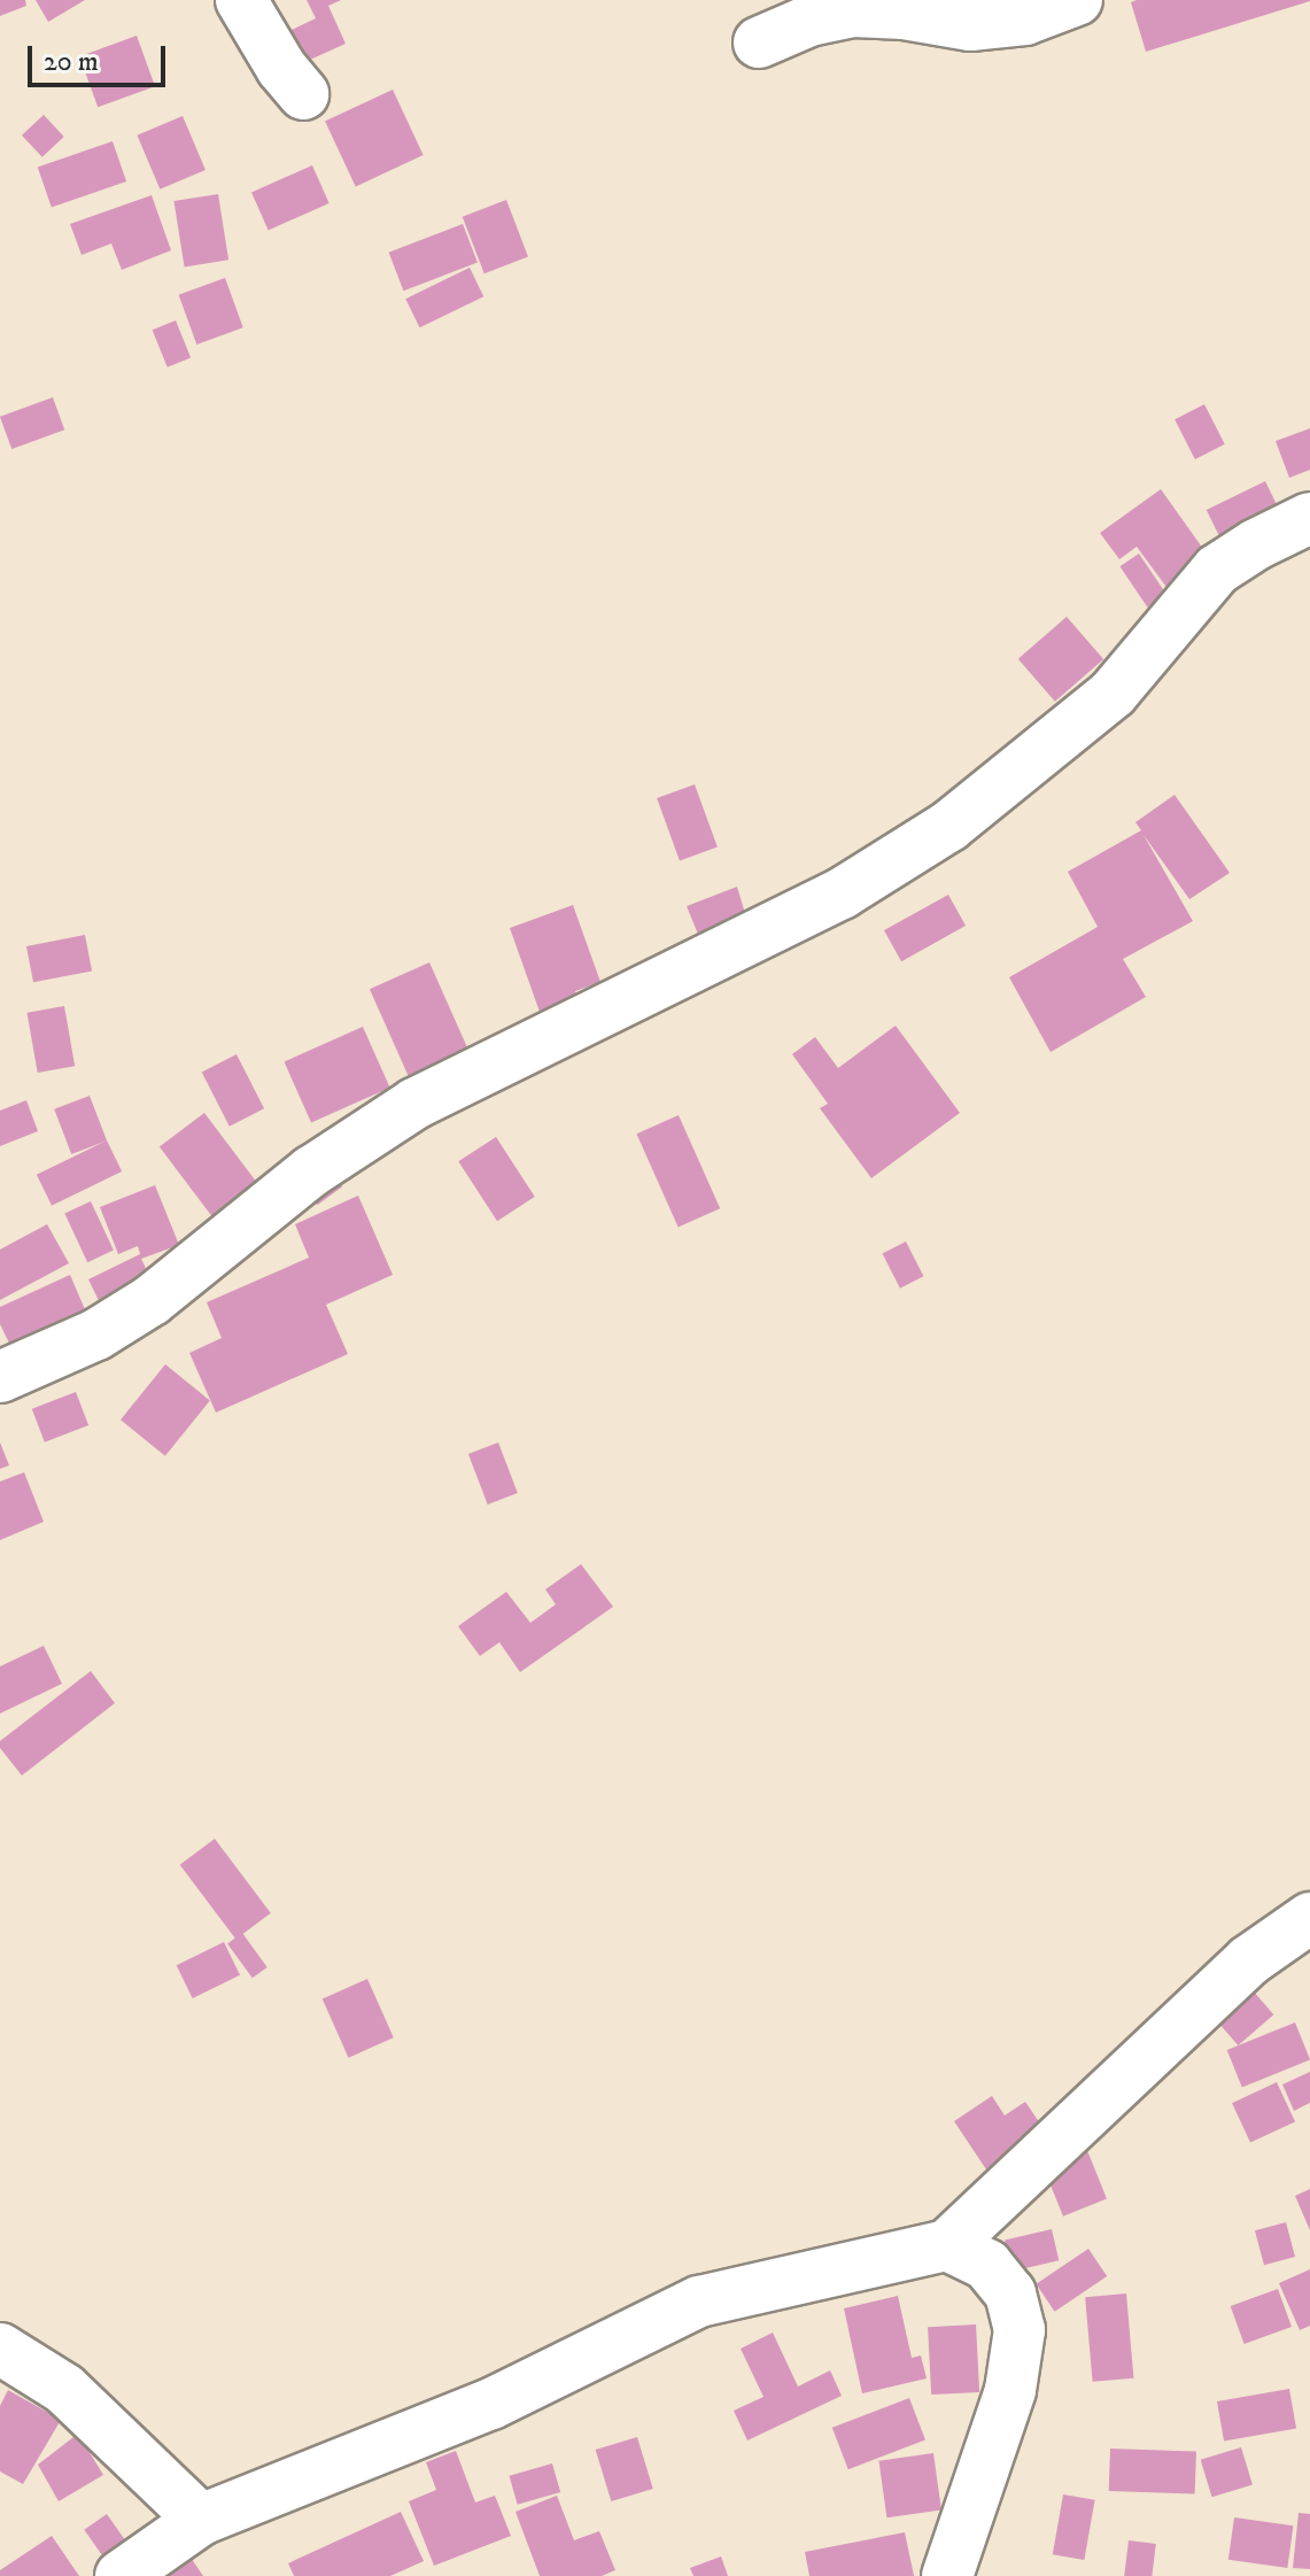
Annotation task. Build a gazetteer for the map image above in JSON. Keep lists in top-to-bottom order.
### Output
{
  "scale_bar": "20 m"
}
